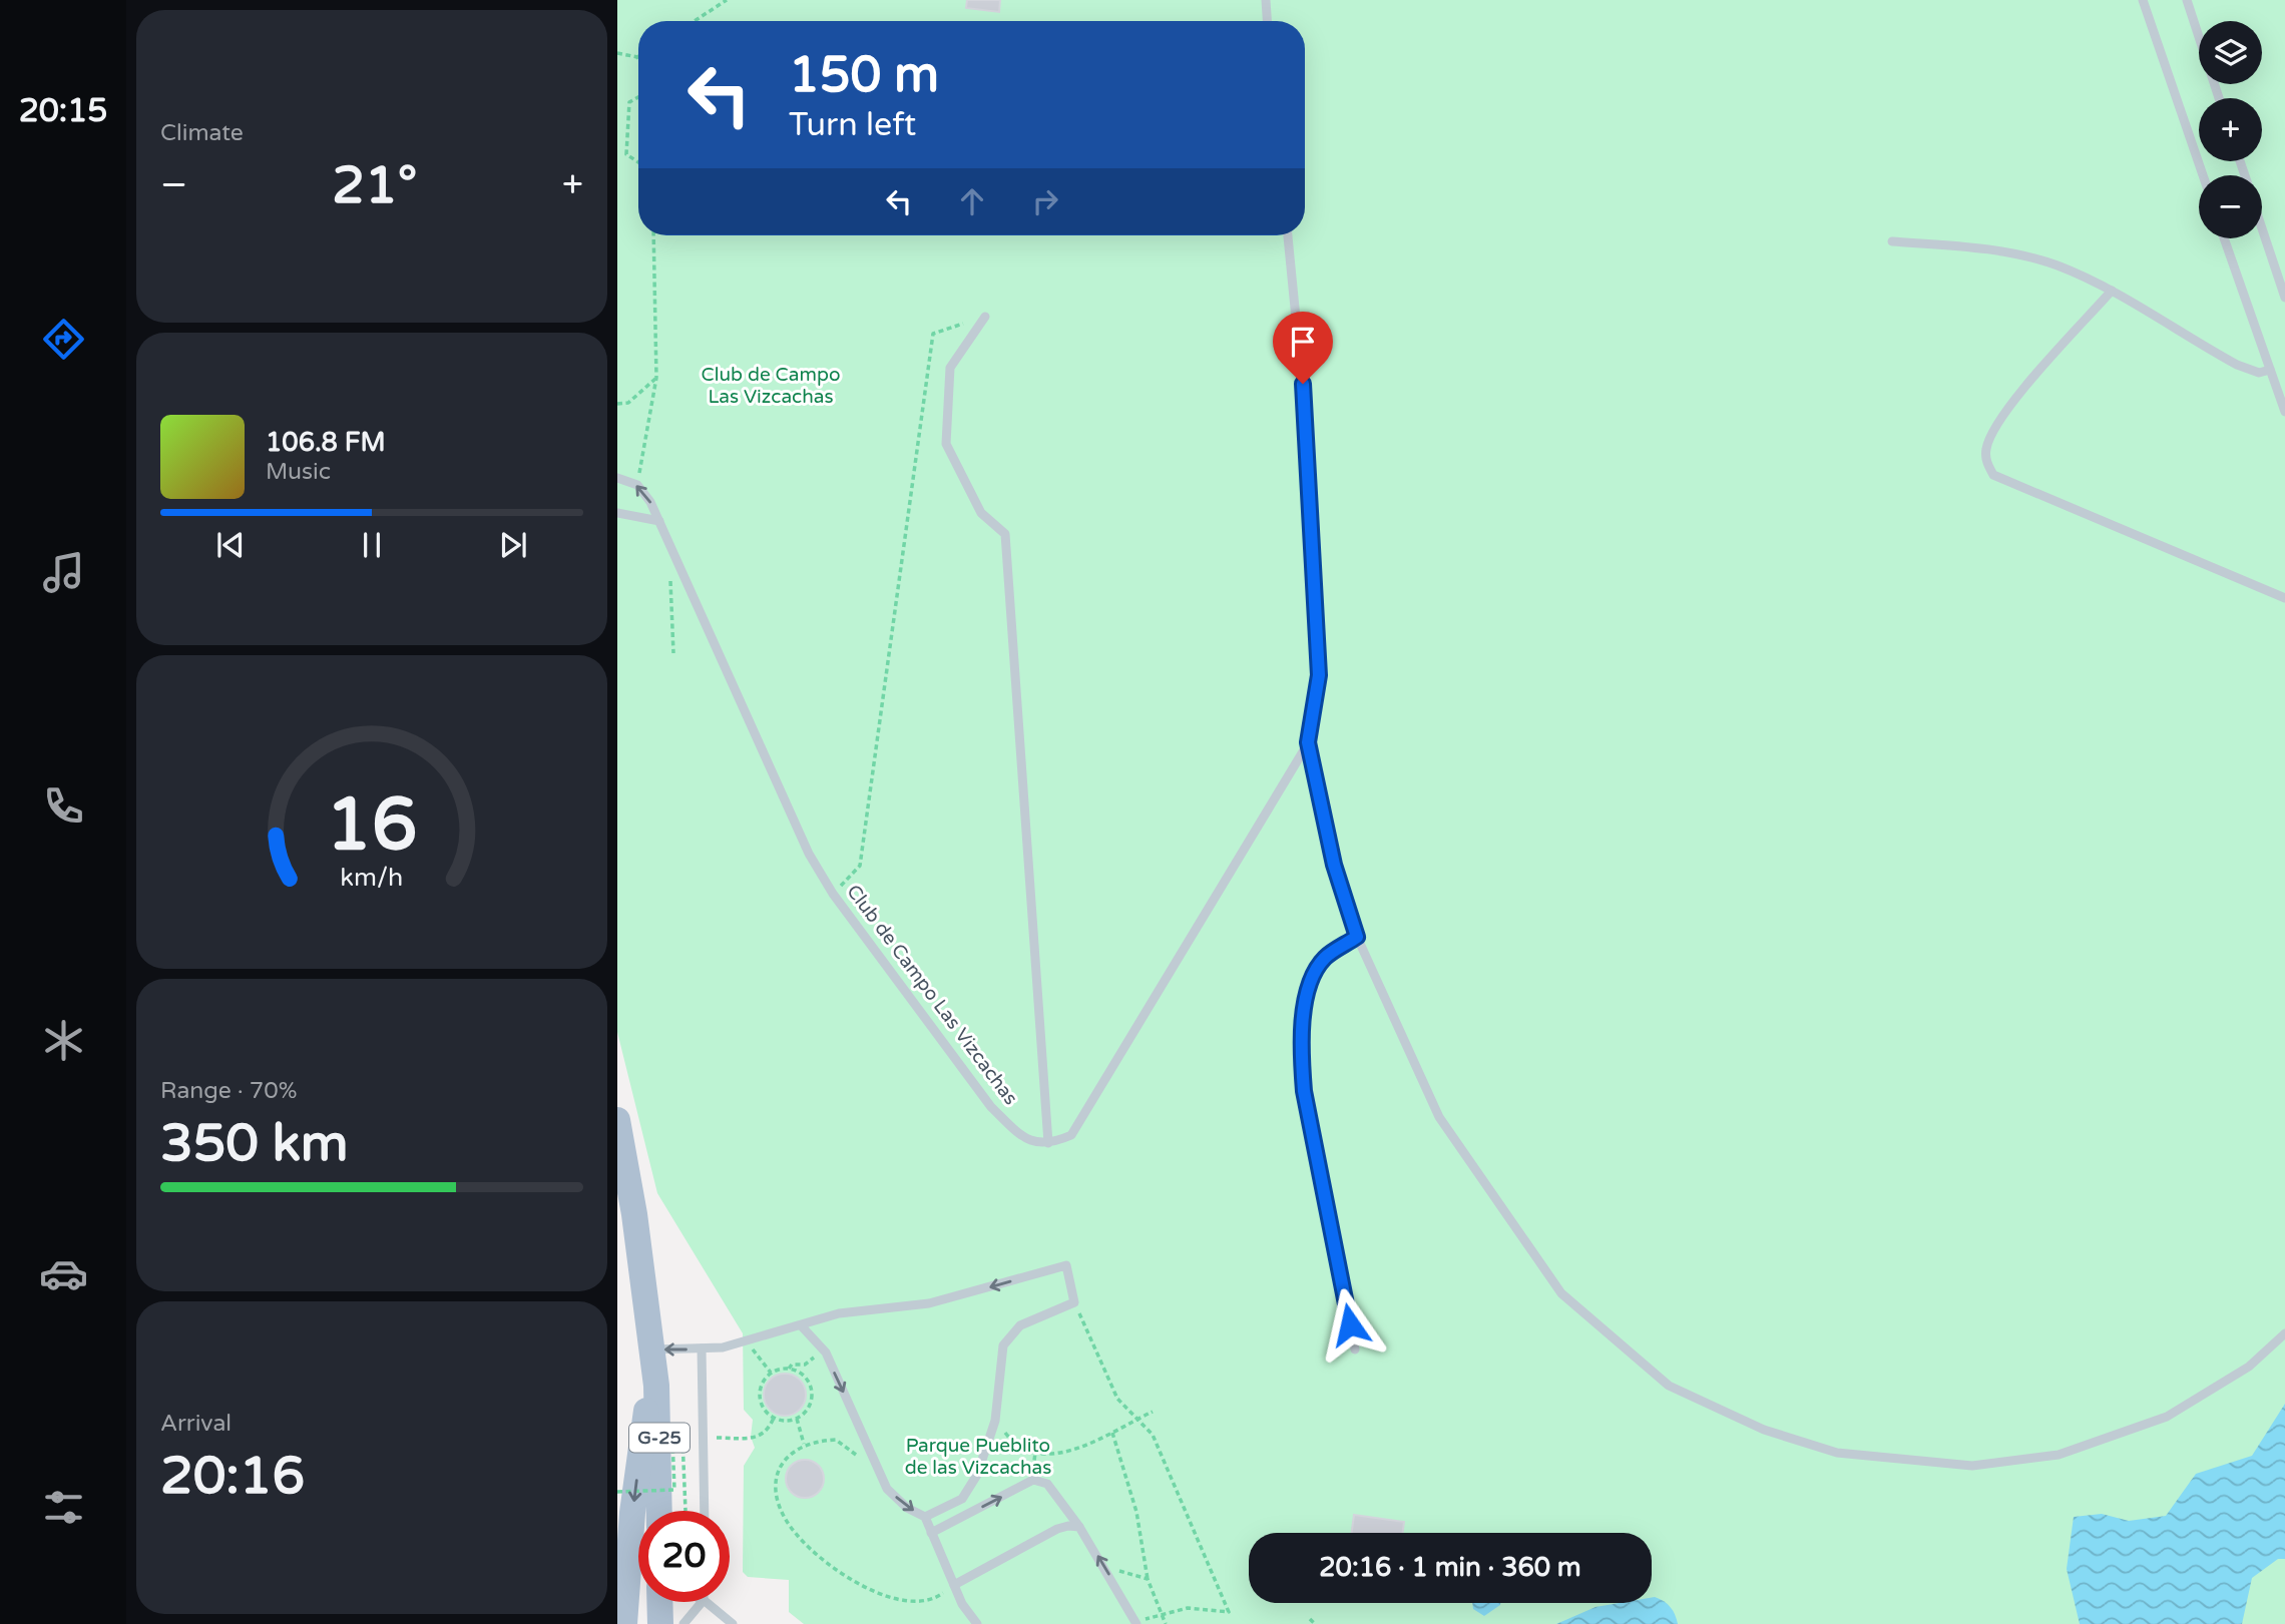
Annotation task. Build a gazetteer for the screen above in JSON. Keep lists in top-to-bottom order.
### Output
{
  "streets": {
    "main road": ["G-25"],
    "lane": ["Club de Campo Las Vizcachas"]
  },
  "parks": ["Club de Campo Las Vizcachas", "Parque Pueblito de las Vizcachas"],
  "page": {
    "tabs": "20:15",
    "tile": [
      "Climate",
      ["Range · 70%", "350 km"],
      ["Arrival", "20:16"]
    ],
    "map_buttons": ["+", "−"],
    "turn": ["150 m", "Turn left"],
    "heat": ["−", "21°", "+"],
    "song": ["106.8 FM", "Music"],
    "limit": "20",
    "trip": "20:16 · 1 min · 360 m",
    "gauge": ["16", "km/h"]
  }
}
